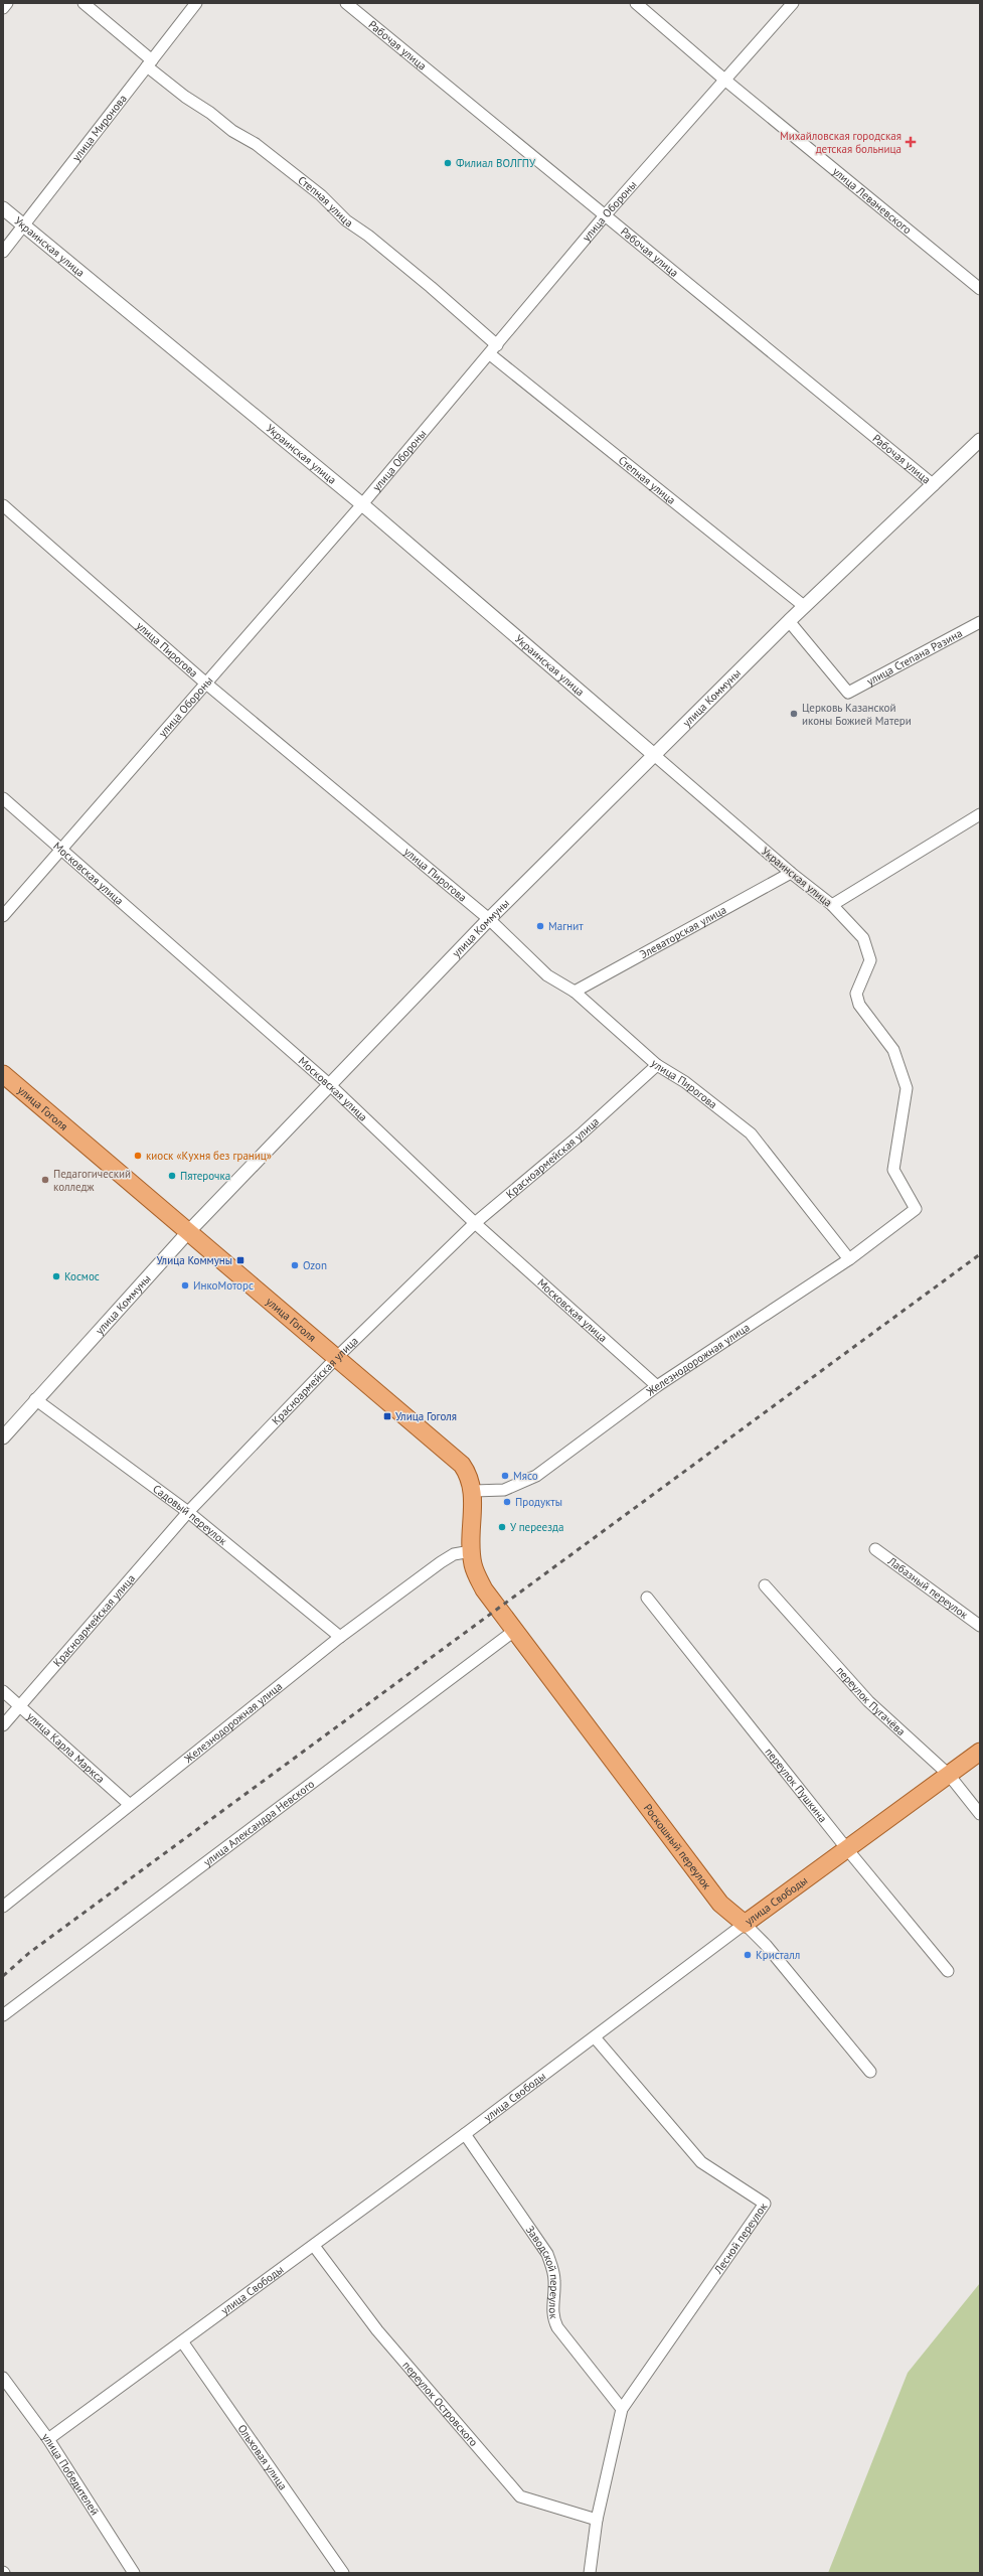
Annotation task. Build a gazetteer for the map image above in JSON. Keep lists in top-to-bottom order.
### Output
{
  "streets": {
    "main road": ["улица Гоголя", "Роскошный переулок", "улица Свободы"],
    "street": [
      "Рабочая улица",
      "улица Миронова",
      "улица Леваневского",
      "Степная улица",
      "улица Обороны",
      "Украинская улица",
      "улица Пирогова",
      "улица Степана Разина",
      "улица Коммуны",
      "Московская улица",
      "Элеваторская улица",
      "Красноармейская улица",
      "Железнодорожная улица",
      "Садовый переулок",
      "Лабазный переулок",
      "переулок Пугачёва",
      "улица Карла Маркса",
      "переулок Пушкина",
      "улица Александра Невского",
      "Лесной переулок",
      "Заводской переулок",
      "переулок Островского",
      "Ольховая улица",
      "улица Победителей"
    ]
  },
  "crossings": [
    ["Рабочая улица", "улица Обороны"],
    ["Рабочая улица", "улица Коммуны"],
    ["улица Миронова", "Степная улица"],
    ["улица Миронова", "Украинская улица"],
    ["улица Леваневского", "улица Обороны"],
    ["Степная улица", "улица Обороны"],
    ["Степная улица", "улица Коммуны"],
    ["улица Обороны", "Украинская улица"],
    ["улица Обороны", "улица Пирогова"],
    ["улица Обороны", "Московская улица"],
    ["Украинская улица", "улица Коммуны"],
    ["Украинская улица", "Элеваторская улица"],
    ["Украинская улица", "Железнодорожная улица"],
    ["улица Пирогова", "улица Коммуны"],
    ["улица Пирогова", "Элеваторская улица"],
    ["улица Пирогова", "Красноармейская улица"],
    ["улица Пирогова", "Железнодорожная улица"],
    ["улица Степана Разина", "улица Коммуны"],
    ["улица Коммуны", "Московская улица"],
    ["улица Коммуны", "улица Гоголя"],
    ["улица Коммуны", "Садовый переулок"],
    ["Московская улица", "Красноармейская улица"],
    ["Московская улица", "Железнодорожная улица"],
    ["улица Гоголя", "Красноармейская улица"],
    ["улица Гоголя", "Железнодорожная улица"],
    ["улица Гоголя", "Роскошный переулок"],
    ["Красноармейская улица", "Садовый переулок"],
    ["Красноармейская улица", "улица Карла Маркса"],
    ["Железнодорожная улица", "Садовый переулок"],
    ["Железнодорожная улица", "улица Карла Маркса"],
    ["переулок Пугачёва", "улица Свободы"],
    ["переулок Пушкина", "улица Свободы"],
    ["улица Александра Невского", "Роскошный переулок"],
    ["Роскошный переулок", "улица Свободы"],
    ["улица Свободы", "Лесной переулок"],
    ["улица Свободы", "Заводской переулок"],
    ["улица Свободы", "переулок Островского"],
    ["улица Свободы", "Ольховая улица"],
    ["улица Свободы", "улица Победителей"],
    ["Лесной переулок", "Заводской переулок"]
  ],
  "places": {
    "health": ["Михайловская городская детская больница"],
    "other": [
      "Филиал ВОЛГПУ",
      "Церковь Казанской иконы Божией Матери",
      "Магнит",
      "киоск «Кухня без границ»",
      "Пятерочка",
      "Педагогический колледж",
      "Ozon",
      "Космос",
      "ИнкоМоторс",
      "Мясо",
      "Продукты",
      "У переезда",
      "Кристалл"
    ],
    "transit": ["Улица Коммуны", "Улица Гоголя"]
  }
}
